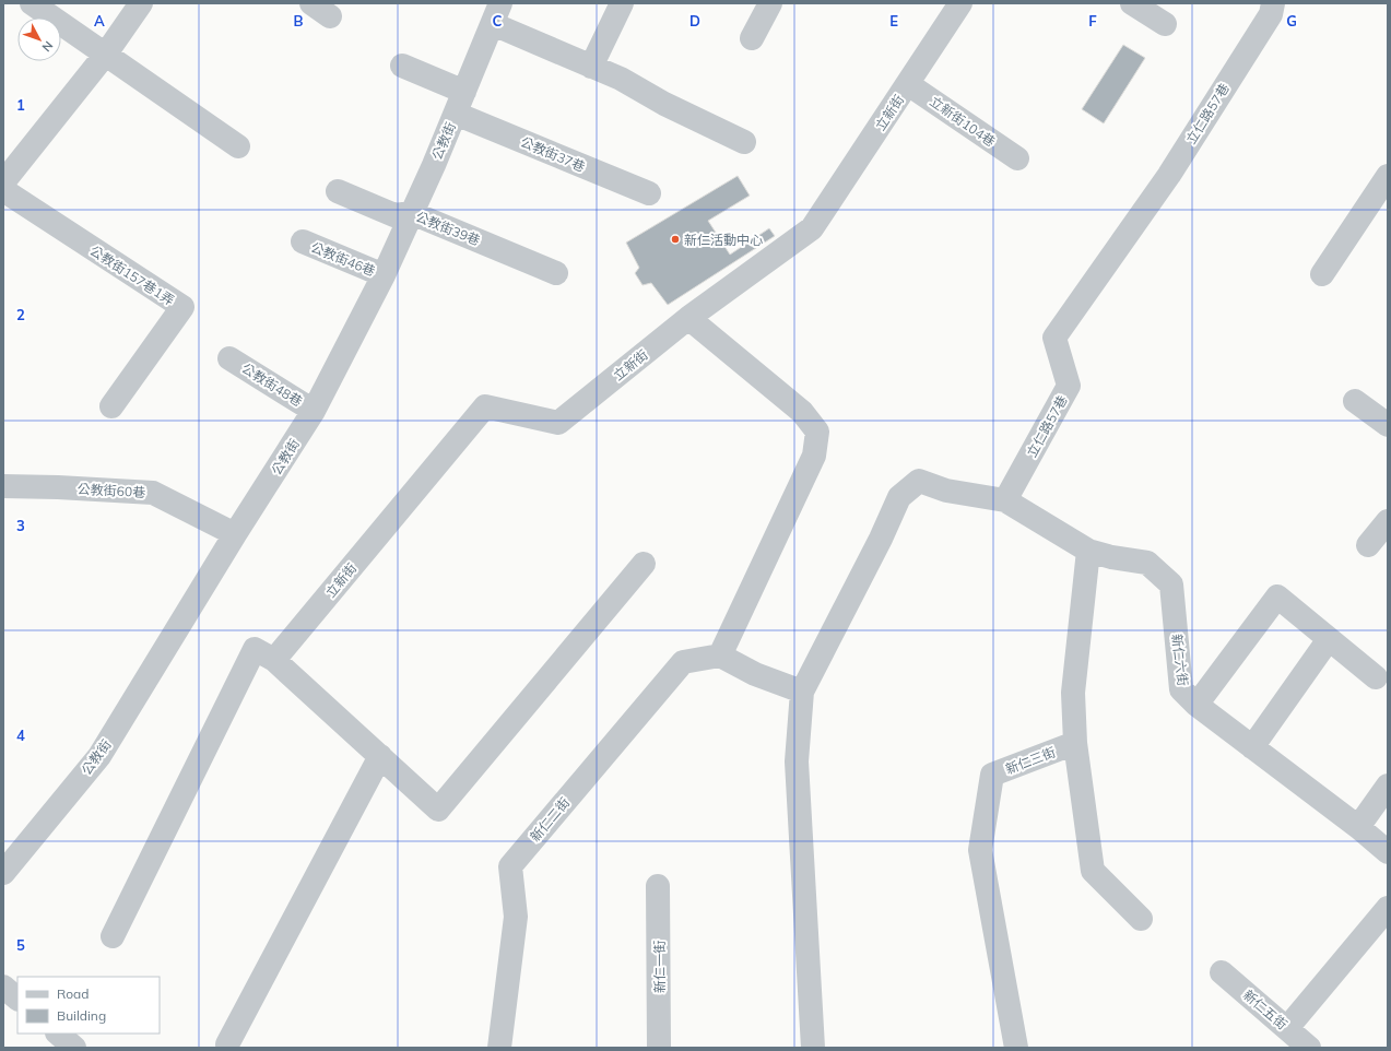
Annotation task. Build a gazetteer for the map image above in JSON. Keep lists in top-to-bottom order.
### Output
{
  "streets": {
    "street": [
      "立新街",
      "立仁路57巷",
      "立新街104巷",
      "公教街",
      "公教街37巷",
      "公教街39巷",
      "公教街46巷",
      "公教街157巷1弄",
      "公教街48巷",
      "公教街60巷",
      "新仁六街",
      "新仁三街",
      "新仁二街",
      "新仁一街",
      "新仁五街"
    ]
  },
  "crossings": [
    ["立新街", "立新街104巷"],
    ["立仁路57巷", "新仁六街"],
    ["公教街", "公教街37巷"],
    ["公教街", "公教街39巷"],
    ["公教街", "公教街46巷"],
    ["公教街", "公教街48巷"],
    ["公教街", "公教街60巷"]
  ],
  "places": ["新仁活動中心"],
  "legend": ["Road", "Building"],
  "north": "bottom right",
  "grid": {
    "columns": [
      "A",
      "B",
      "C",
      "D",
      "E",
      "F",
      "G"
    ],
    "rows": [
      "1",
      "2",
      "3",
      "4",
      "5"
    ]
  }
}
